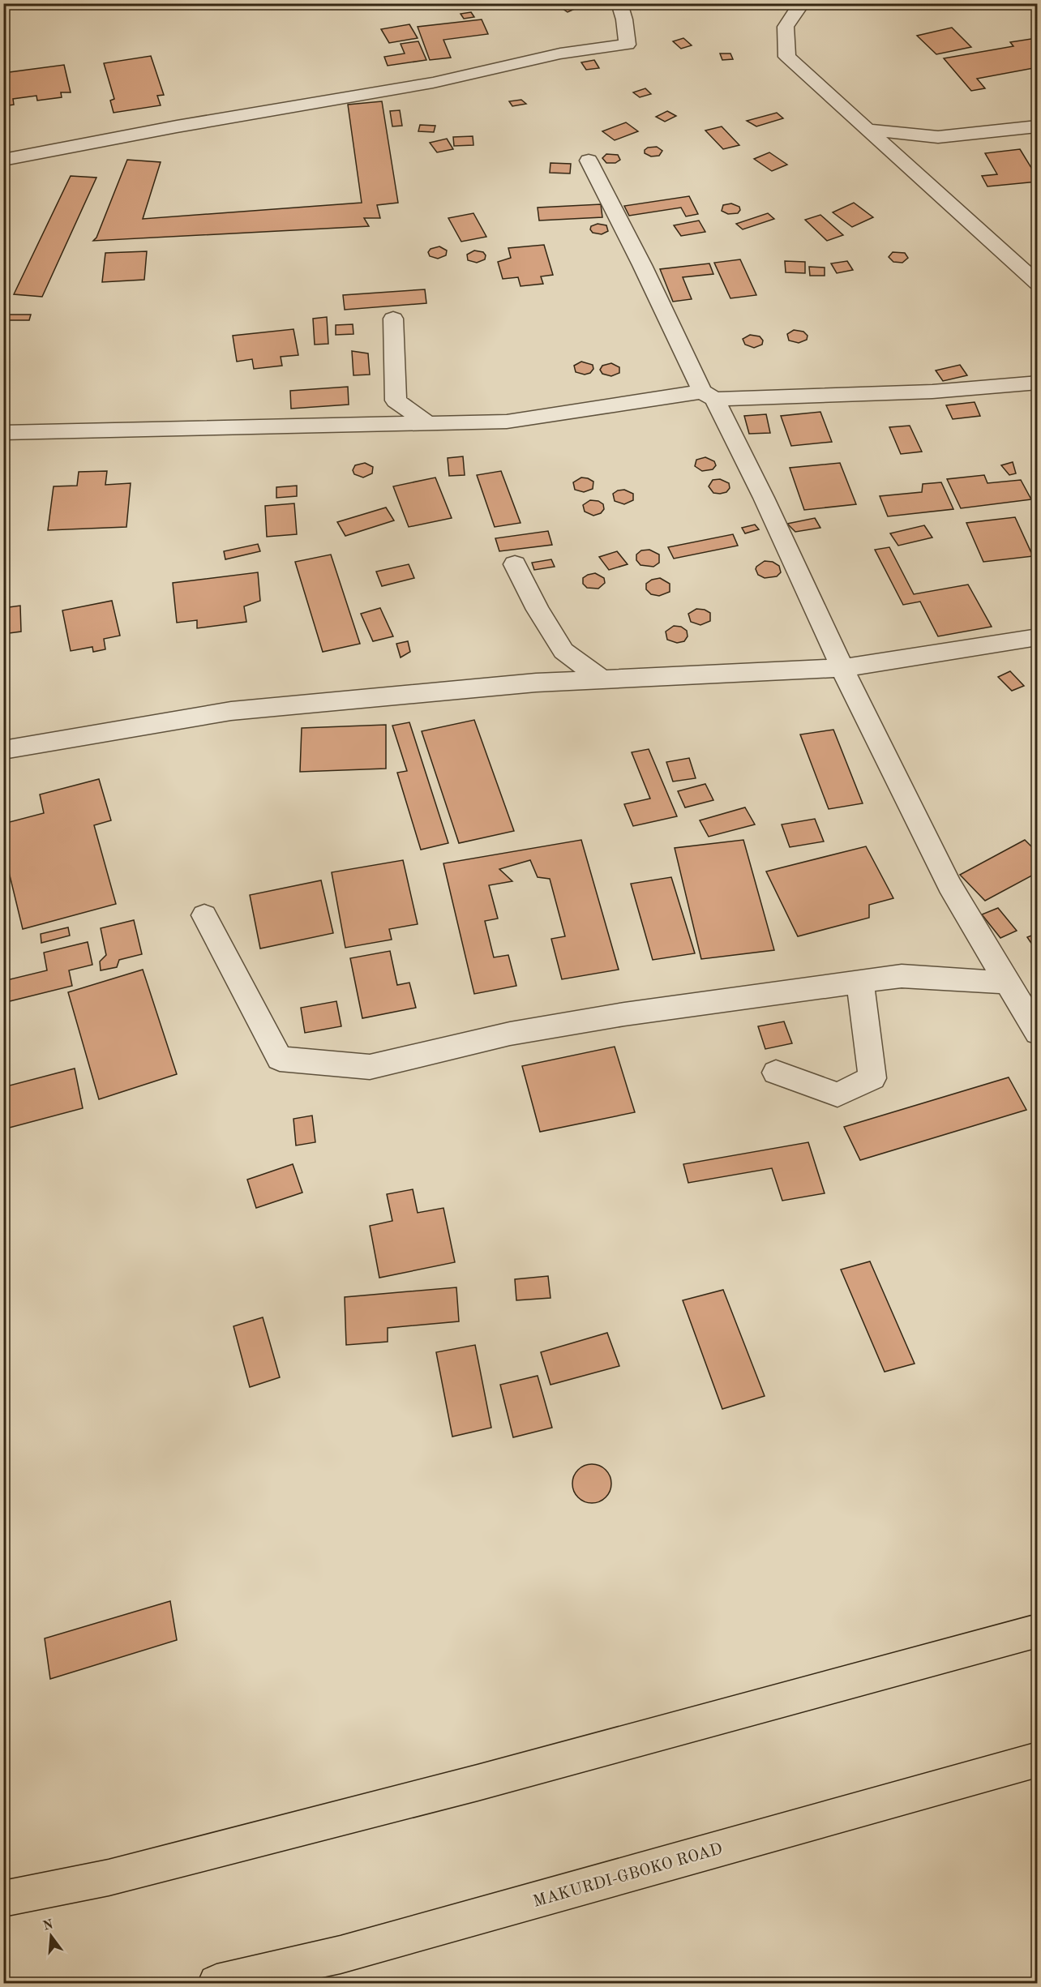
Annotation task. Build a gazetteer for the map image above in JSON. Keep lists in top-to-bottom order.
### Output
{
  "streets": {
    "main road": ["MAKURDI-GBOKO ROAD"]
  },
  "north": "top"
}
